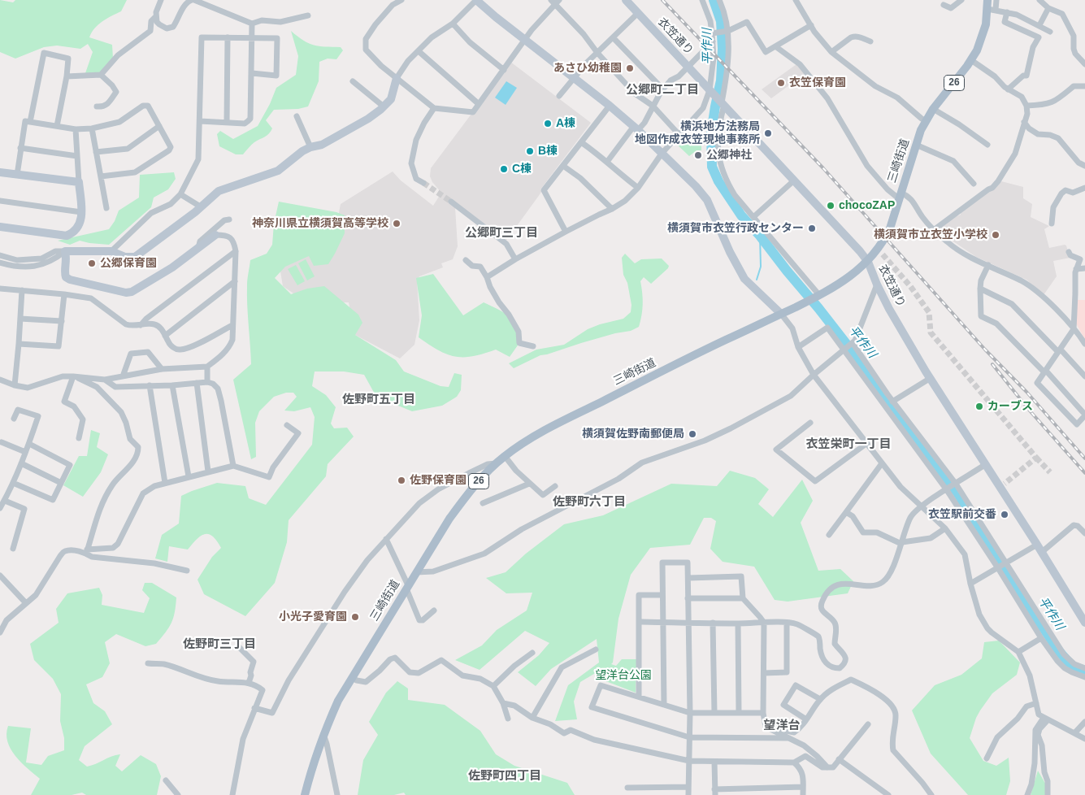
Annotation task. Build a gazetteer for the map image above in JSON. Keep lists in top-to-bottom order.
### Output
{
  "streets": {
    "main road": ["26", "三崎街道"],
    "street": ["衣笠通り"]
  },
  "crossings": [
    ["衣笠通り", "三崎街道"]
  ],
  "districts": [
    "公郷町二丁目",
    "公郷町三丁目",
    "佐野町五丁目",
    "衣笠栄町一丁目",
    "佐野町六丁目",
    "佐野町三丁目",
    "望洋台",
    "佐野町四丁目"
  ],
  "water": ["平作川"],
  "parks": ["望洋台公園"],
  "places": [
    "あさひ幼稚園",
    "衣笠保育園",
    "A棟",
    "横浜地方法務局 地図作成衣笠現地事務所",
    "B棟",
    "公郷神社",
    "C棟",
    "chocoZAP",
    "神奈川県立横須賀高等学校",
    "横須賀市衣笠行政センター",
    "横須賀市立衣笠小学校",
    "公郷保育園",
    "カーブス",
    "横須賀佐野南郵便局",
    "佐野保育園",
    "衣笠駅前交番",
    "小光子愛育園"
  ]
}
